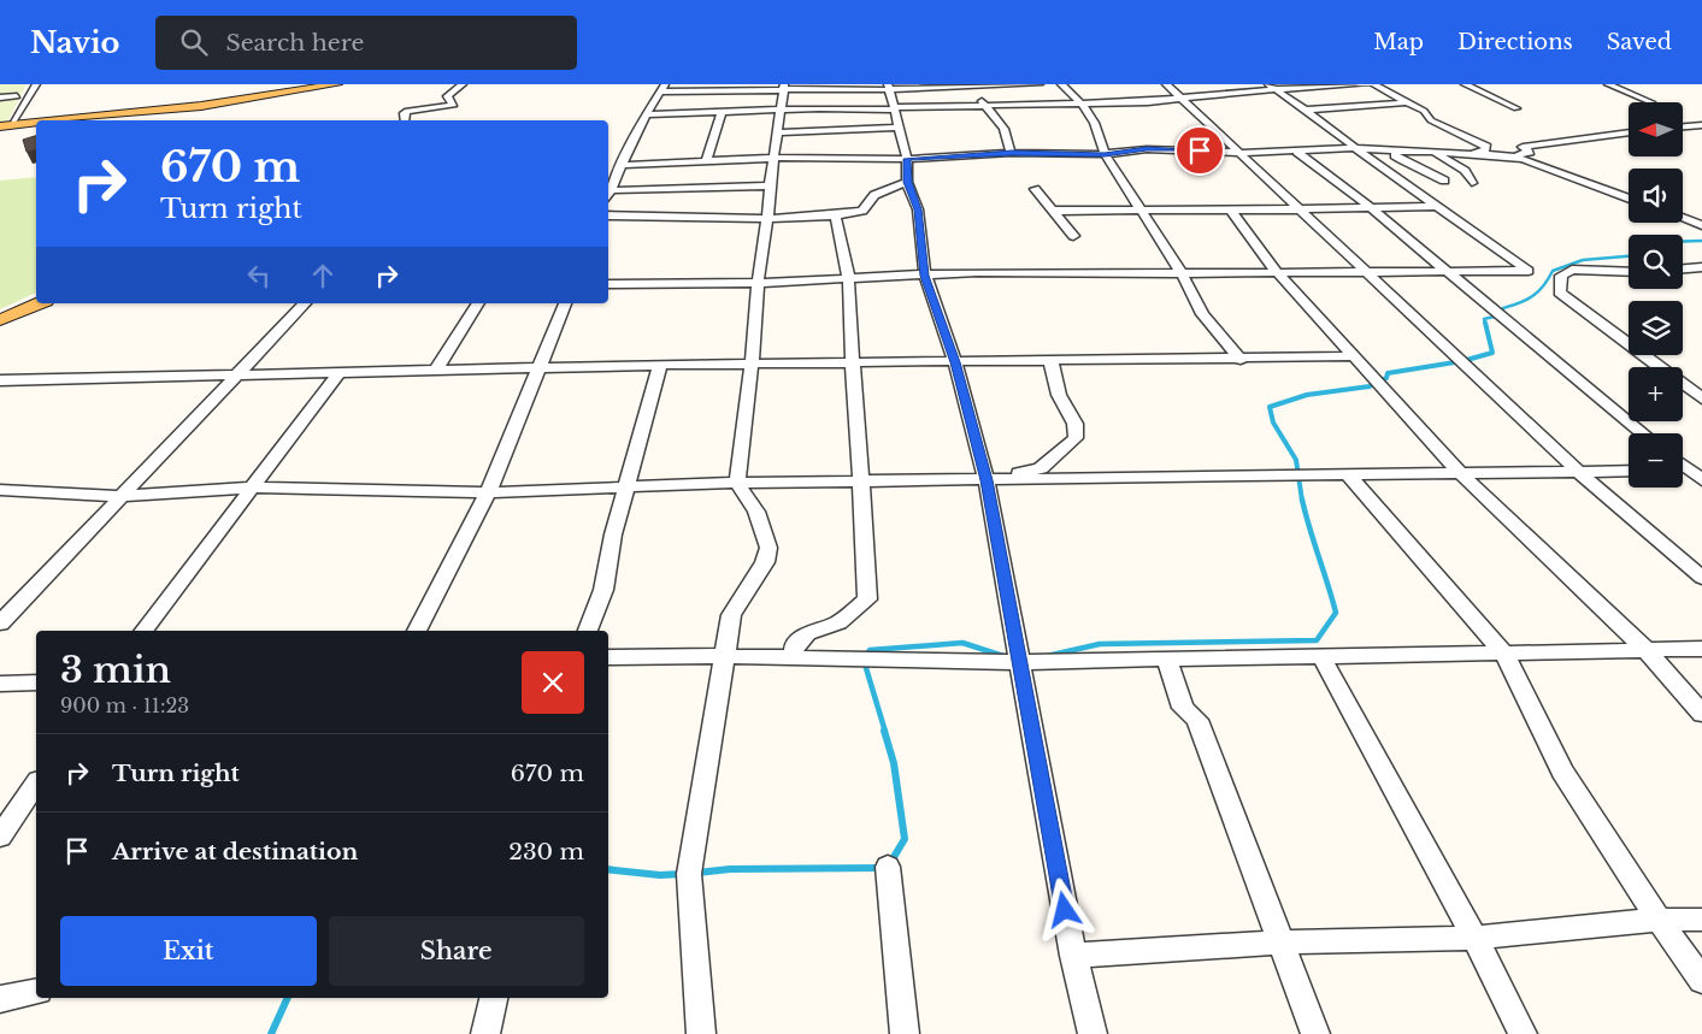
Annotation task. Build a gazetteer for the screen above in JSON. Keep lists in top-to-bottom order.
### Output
{
  "north": "left",
  "page": {
    "header": "Navio",
    "search": "Search here",
    "nav": ["Map", "Directions", "Saved"],
    "map_buttons": ["+", "−"],
    "turn": ["670 m", "Turn right"],
    "heading": ["3 min", "900 m · 11:23"],
    "list": [
      {
        "name": "Turn right",
        "value": "670 m"
      },
      {
        "name": "Arrive at destination",
        "value": "230 m"
      }
    ],
    "buttons": ["Exit", "Share"]
  }
}
